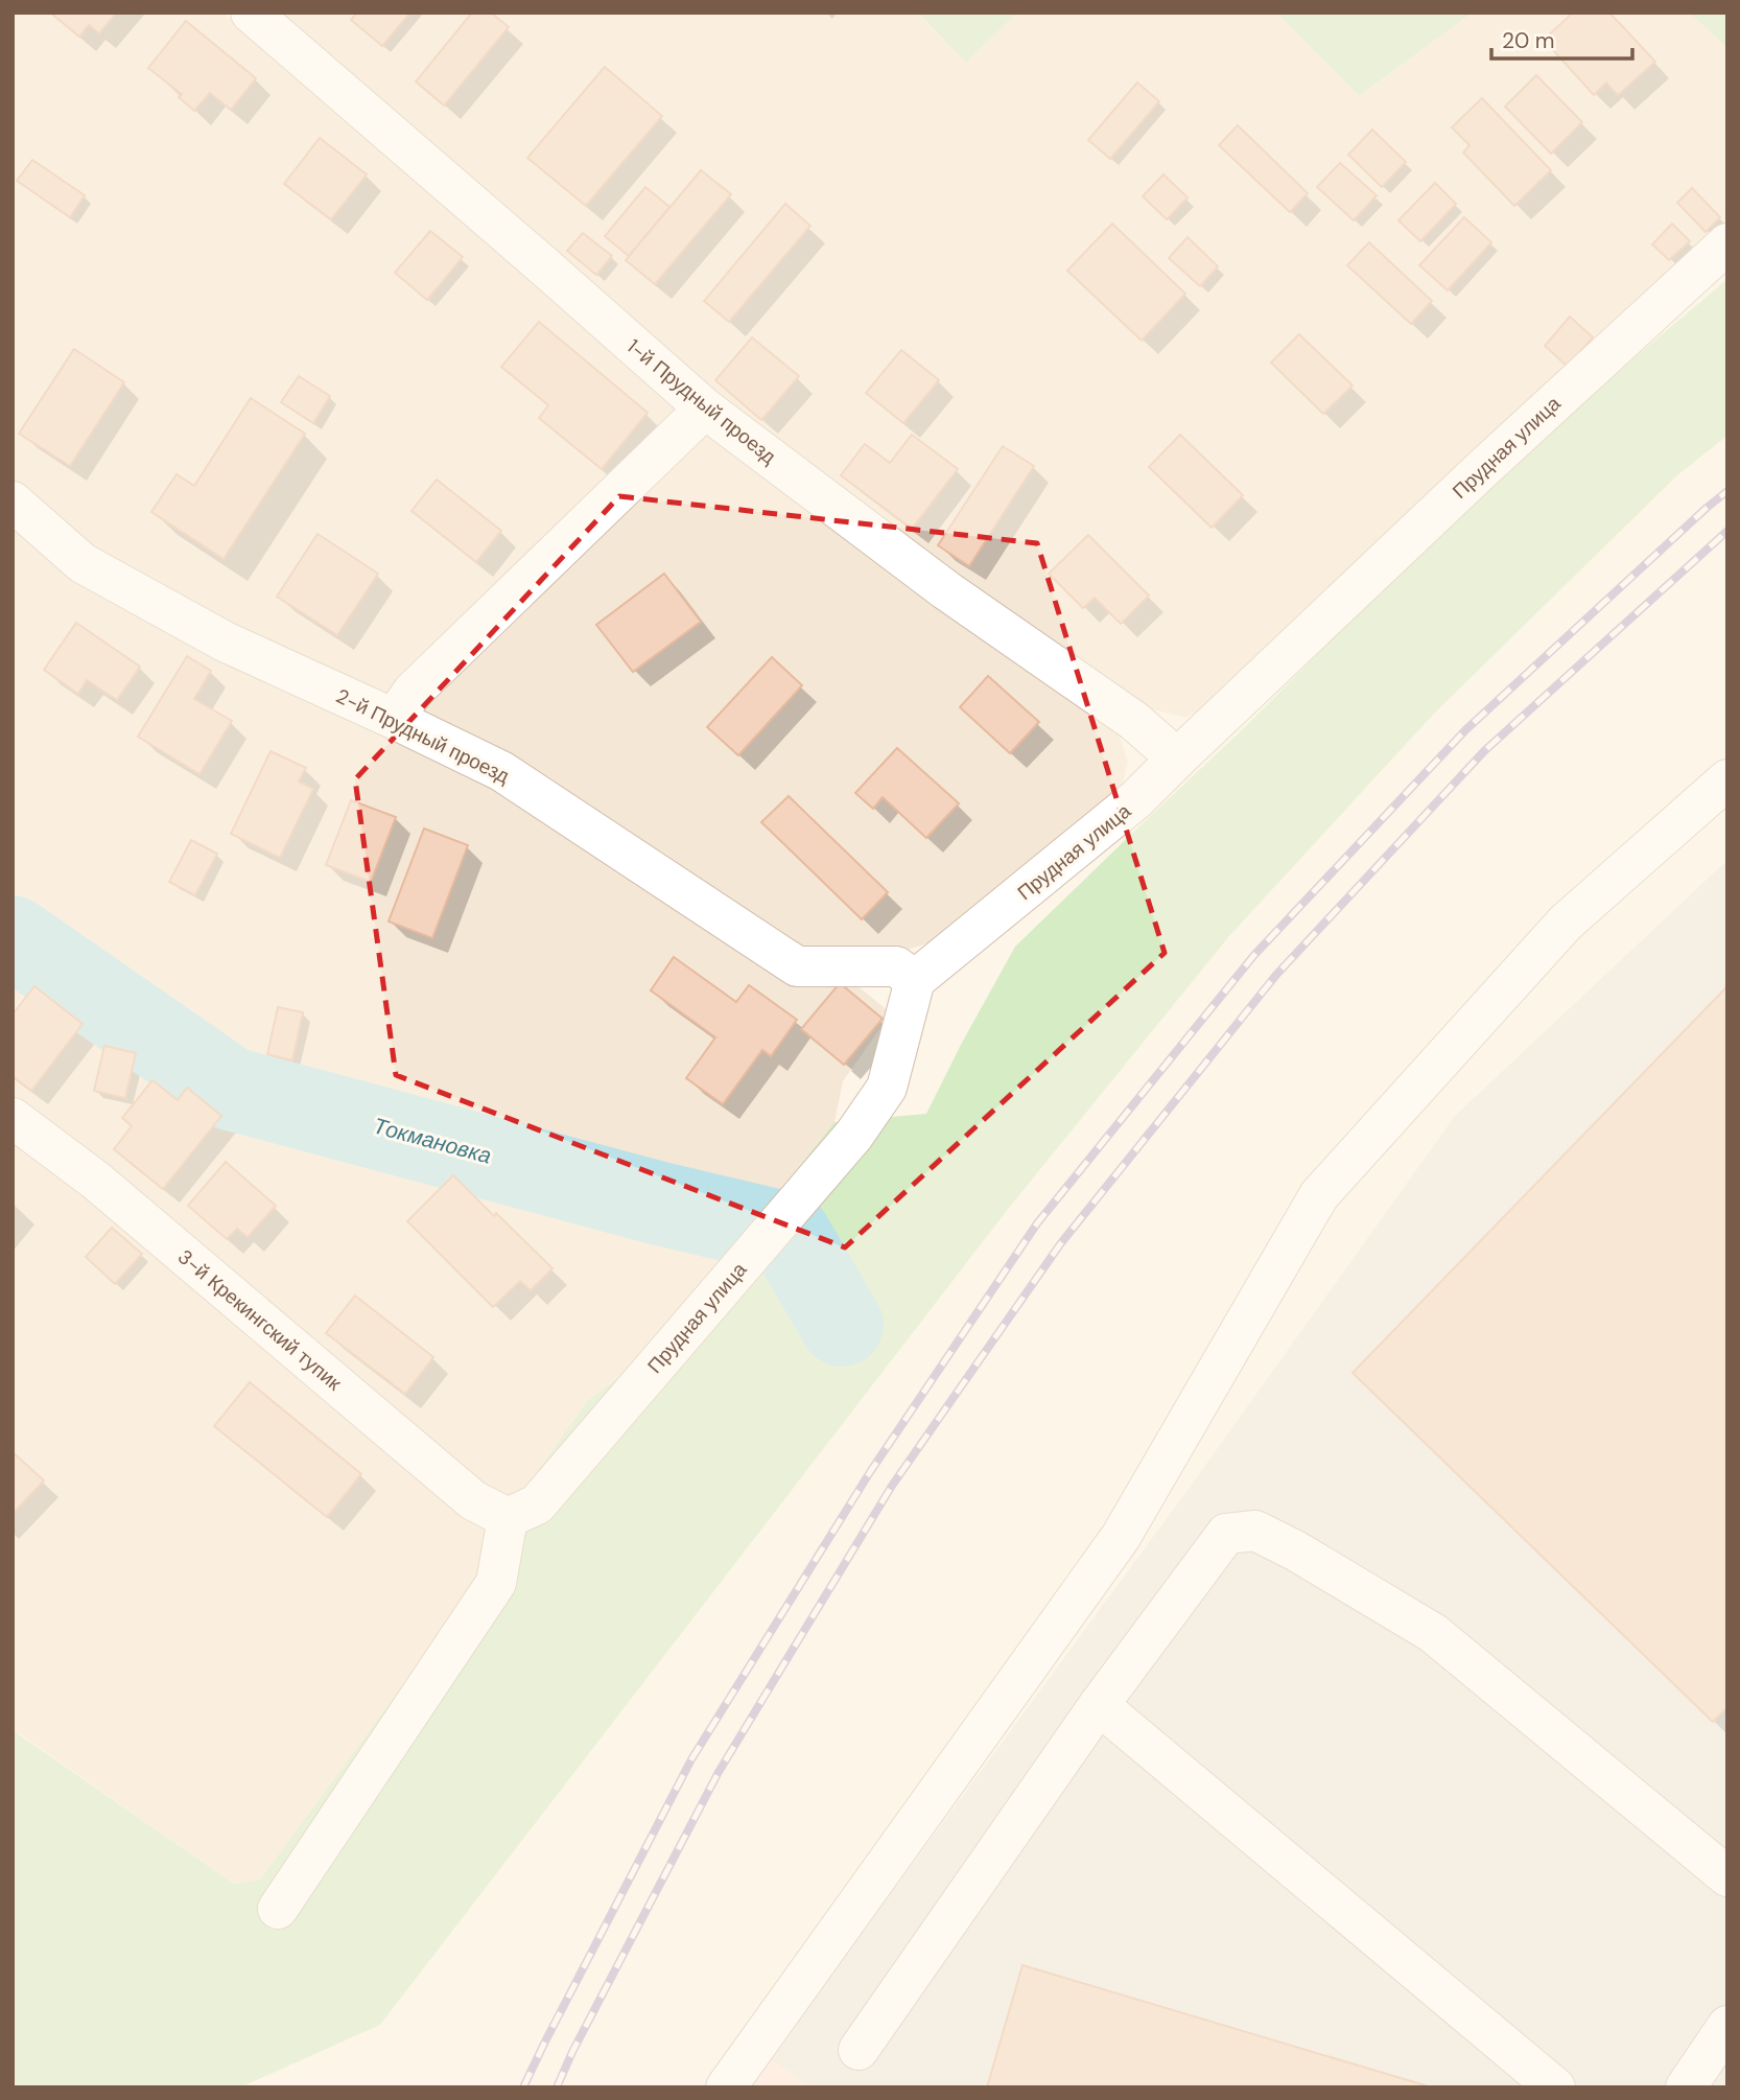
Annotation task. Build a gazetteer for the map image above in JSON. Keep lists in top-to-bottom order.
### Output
{
  "streets": {
    "street": [
      "1-й Прудный проезд",
      "Прудная улица",
      "2-й Прудный проезд",
      "3-й Крекингский тупик"
    ]
  },
  "crossings": [
    ["1-й Прудный проезд", "Прудная улица"],
    ["Прудная улица", "2-й Прудный проезд"],
    ["Прудная улица", "3-й Крекингский тупик"]
  ],
  "water": ["Токмановка"],
  "scale_bar": "20 m"
}
